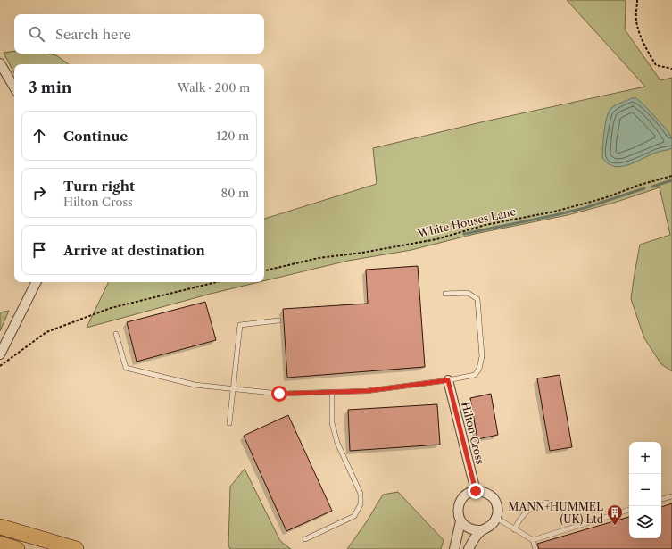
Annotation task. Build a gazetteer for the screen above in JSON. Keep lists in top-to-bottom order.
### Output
{
  "streets": {
    "street": ["Hilton Cross"],
    "path": ["White Houses Lane"]
  },
  "places": {
    "building": ["MANN+HUMMEL (UK) Ltd"]
  },
  "page": {
    "search": "Search here",
    "heading": ["3 min", "Walk · 200 m"],
    "list": [
      ["Continue", "120 m"],
      ["Turn right", "Hilton Cross", "80 m"],
      "Arrive at destination"
    ],
    "map_buttons": ["+", "−"]
  }
}
